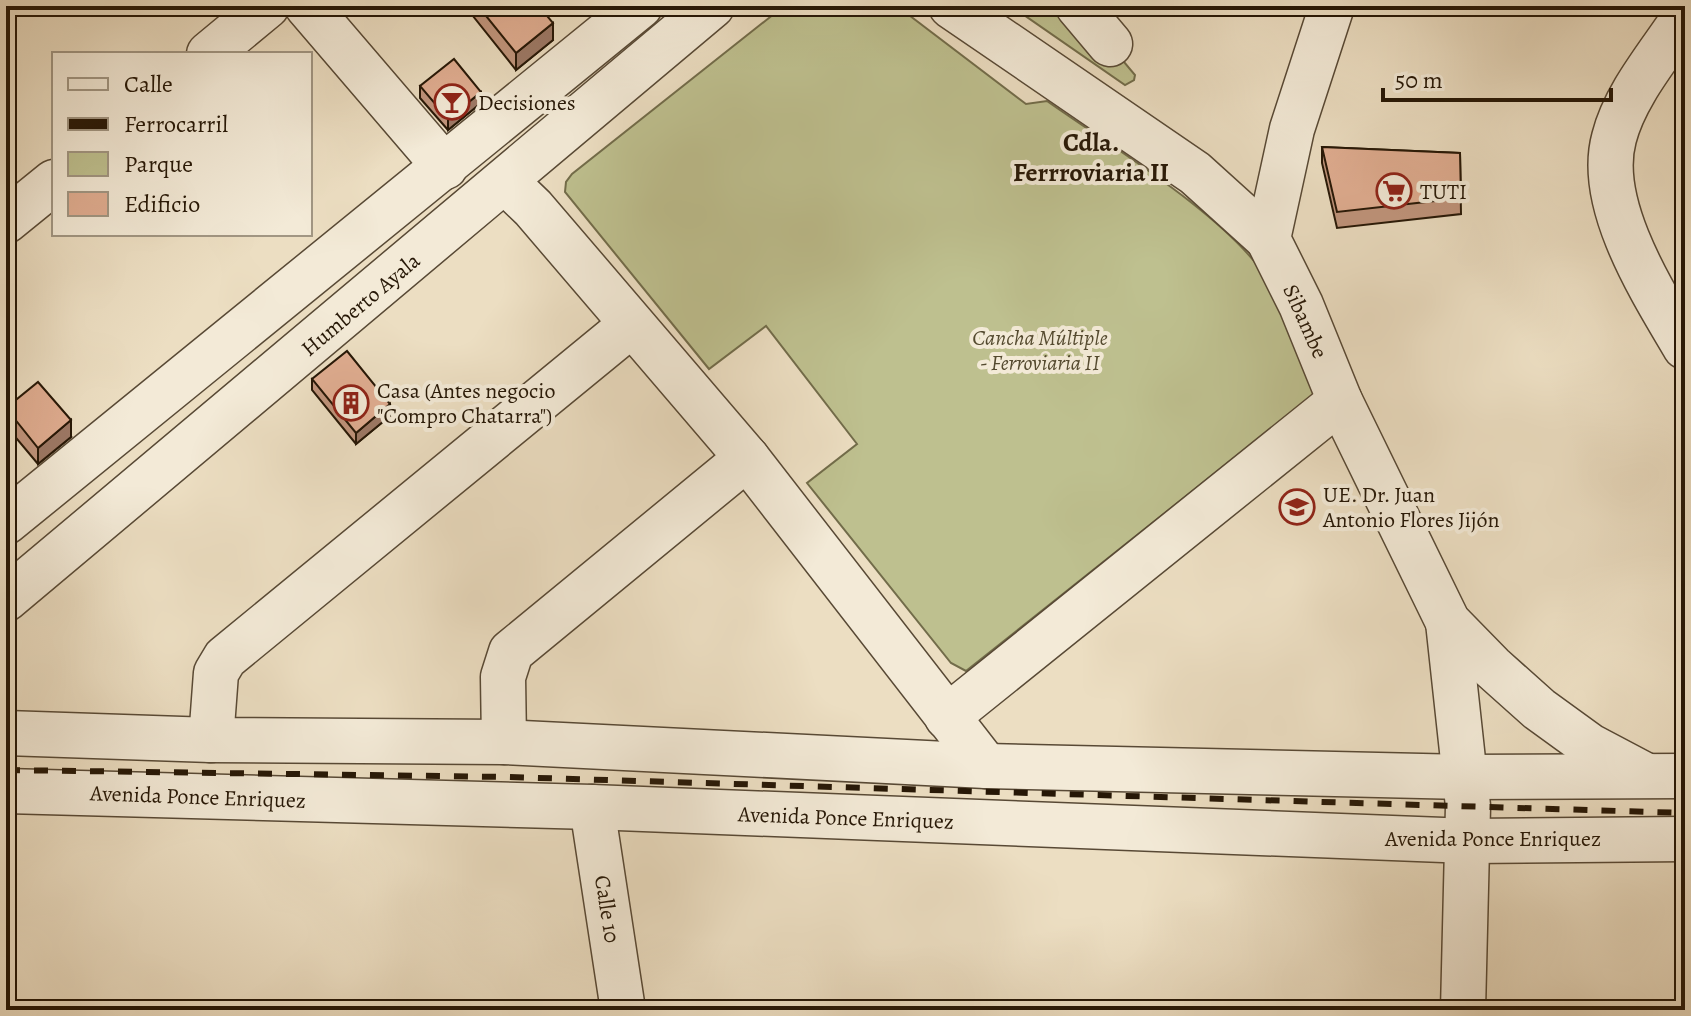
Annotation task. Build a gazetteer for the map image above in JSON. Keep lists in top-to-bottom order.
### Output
{
  "streets": {
    "street": [
      "Humberto Ayala",
      "Sibambe",
      "Avenida Ponce Enriquez",
      "Calle 10"
    ]
  },
  "crossings": [
    ["Sibambe", "Avenida Ponce Enriquez"],
    ["Avenida Ponce Enriquez", "Calle 10"]
  ],
  "districts": ["Cdla. Ferrroviaria II"],
  "parks": ["Cancha Múltiple - Ferroviaria II"],
  "places": {
    "bar": ["Decisiones"],
    "supermarket": ["TUTI"],
    "building": ["Casa (Antes negocio \"Compro Chatarra\")"],
    "school or university": ["UE. Dr. Juan Antonio Flores Jijón"]
  },
  "legend": [
    "Calle",
    "Ferrocarril",
    "Parque",
    "Edificio"
  ],
  "scale_bar": "50 m"
}
